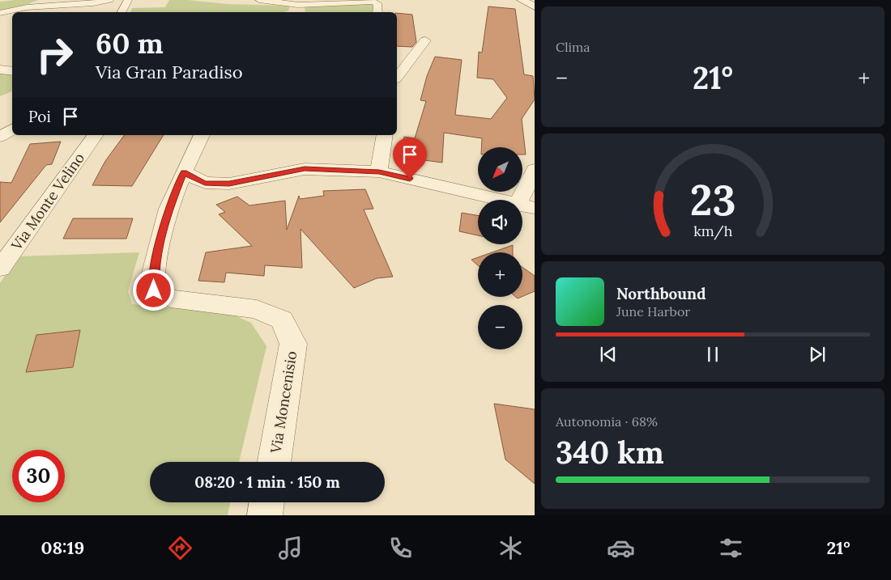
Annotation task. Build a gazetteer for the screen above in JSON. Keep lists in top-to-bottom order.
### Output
{
  "streets": {
    "street": ["Via Monte Velino", "Via Moncenisio"]
  },
  "north": "bottom left",
  "page": {
    "tile": [
      "Clima",
      ["Autonomia · 68%", "340 km"]
    ],
    "turn": ["60 m", "Via Gran Paradiso"],
    "heat": ["−", "21°", "+"],
    "then": "Poi",
    "map_buttons": ["+", "−"],
    "song": ["Northbound", "June Harbor"],
    "limit": "30",
    "trip": "08:20 · 1 min · 150 m",
    "tabs": ["08:19", "21°"],
    "gauge": ["23", "km/h"]
  }
}
